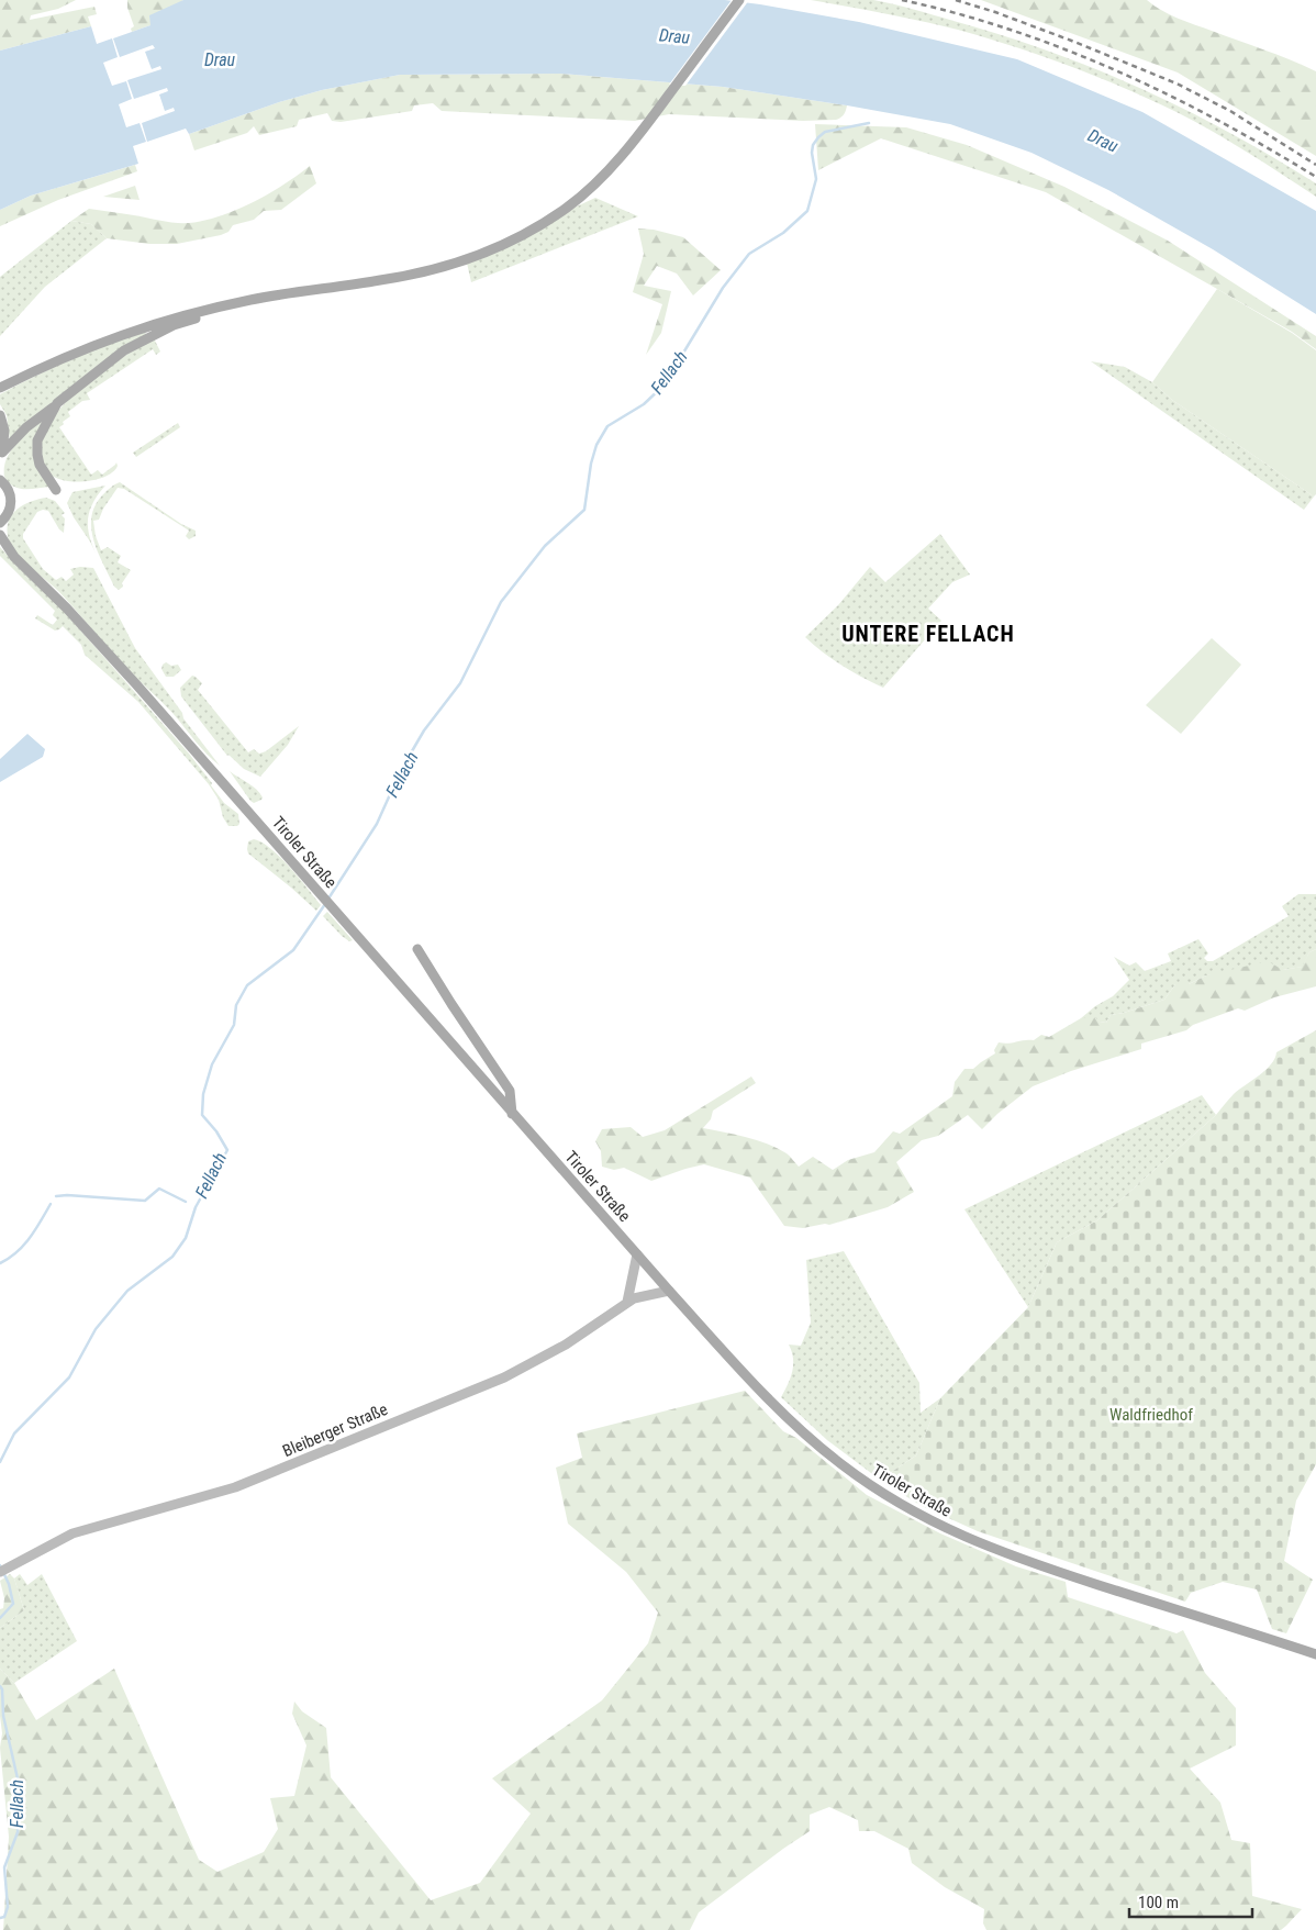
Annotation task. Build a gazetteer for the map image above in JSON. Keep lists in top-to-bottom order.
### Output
{
  "streets": {
    "main road": ["Tiroler Straße", "Bleiberger Straße"]
  },
  "crossings": [
    ["Tiroler Straße", "Bleiberger Straße"]
  ],
  "districts": ["UNTERE FELLACH"],
  "water": ["Drau", "Fellach"],
  "parks": ["Waldfriedhof"],
  "scale_bar": "100 m"
}
